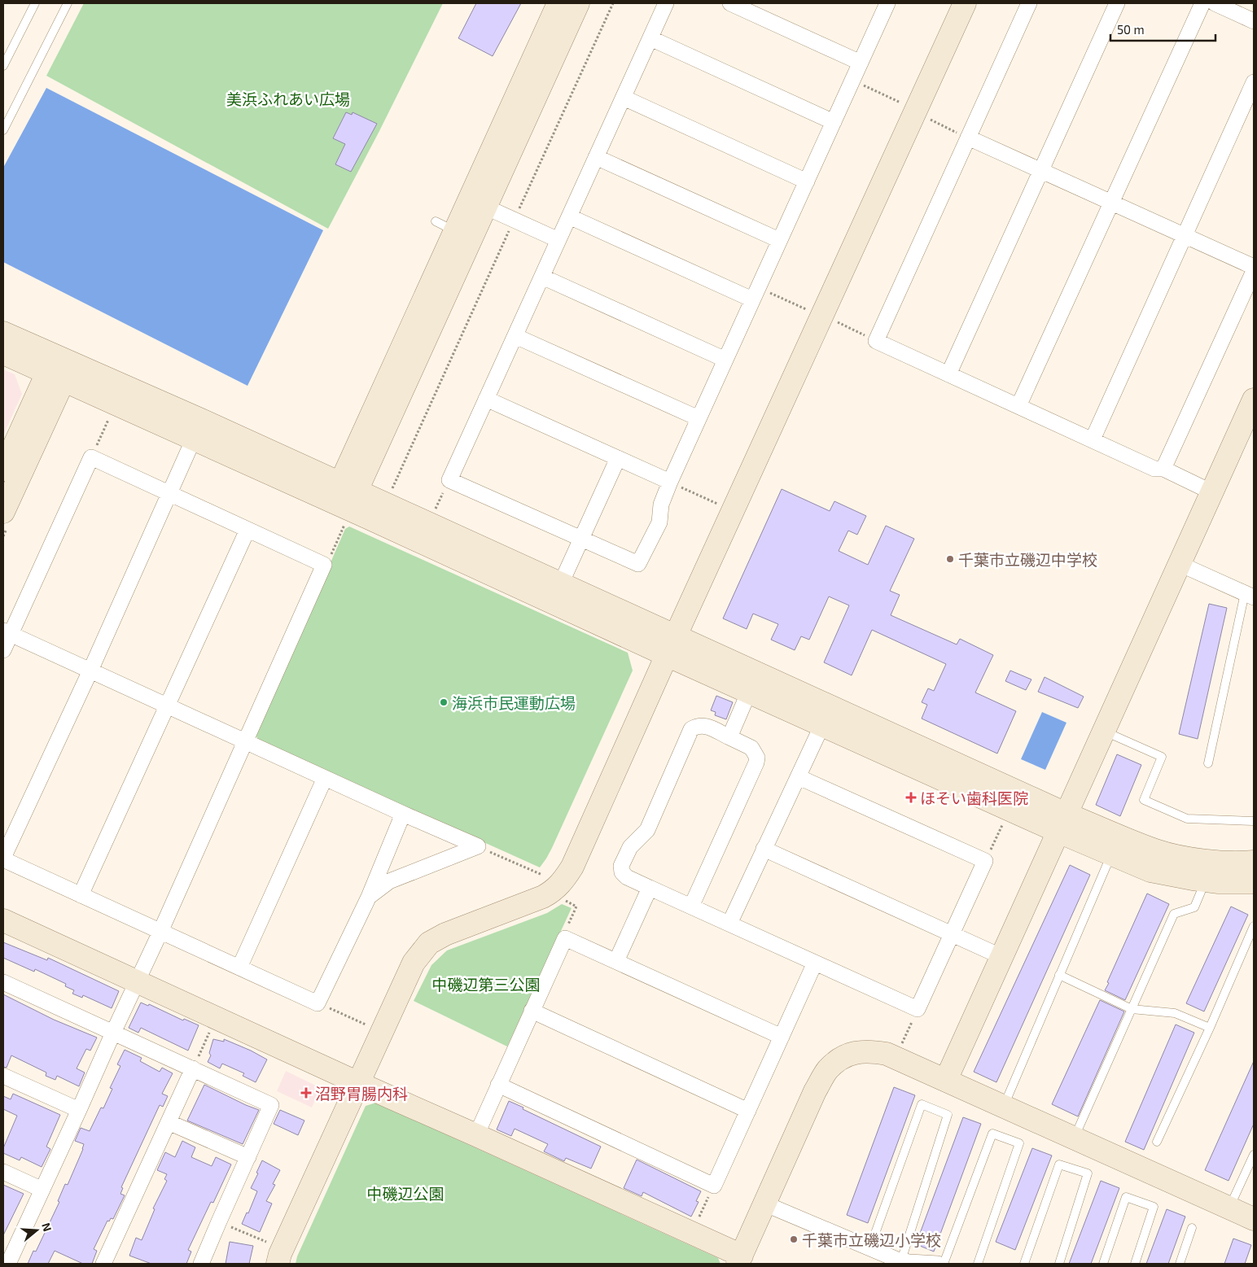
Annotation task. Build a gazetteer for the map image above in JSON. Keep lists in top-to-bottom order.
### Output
{
  "parks": ["美浜ふれあい広場", "中磯辺第三公園", "中磯辺公園"],
  "places": {
    "other": ["千葉市立磯辺中学校", "海浜市民運動広場", "千葉市立磯辺小学校"],
    "health": ["ほそい歯科医院", "沼野胃腸内科"]
  },
  "scale_bar": "50 m",
  "north": "right"
}
